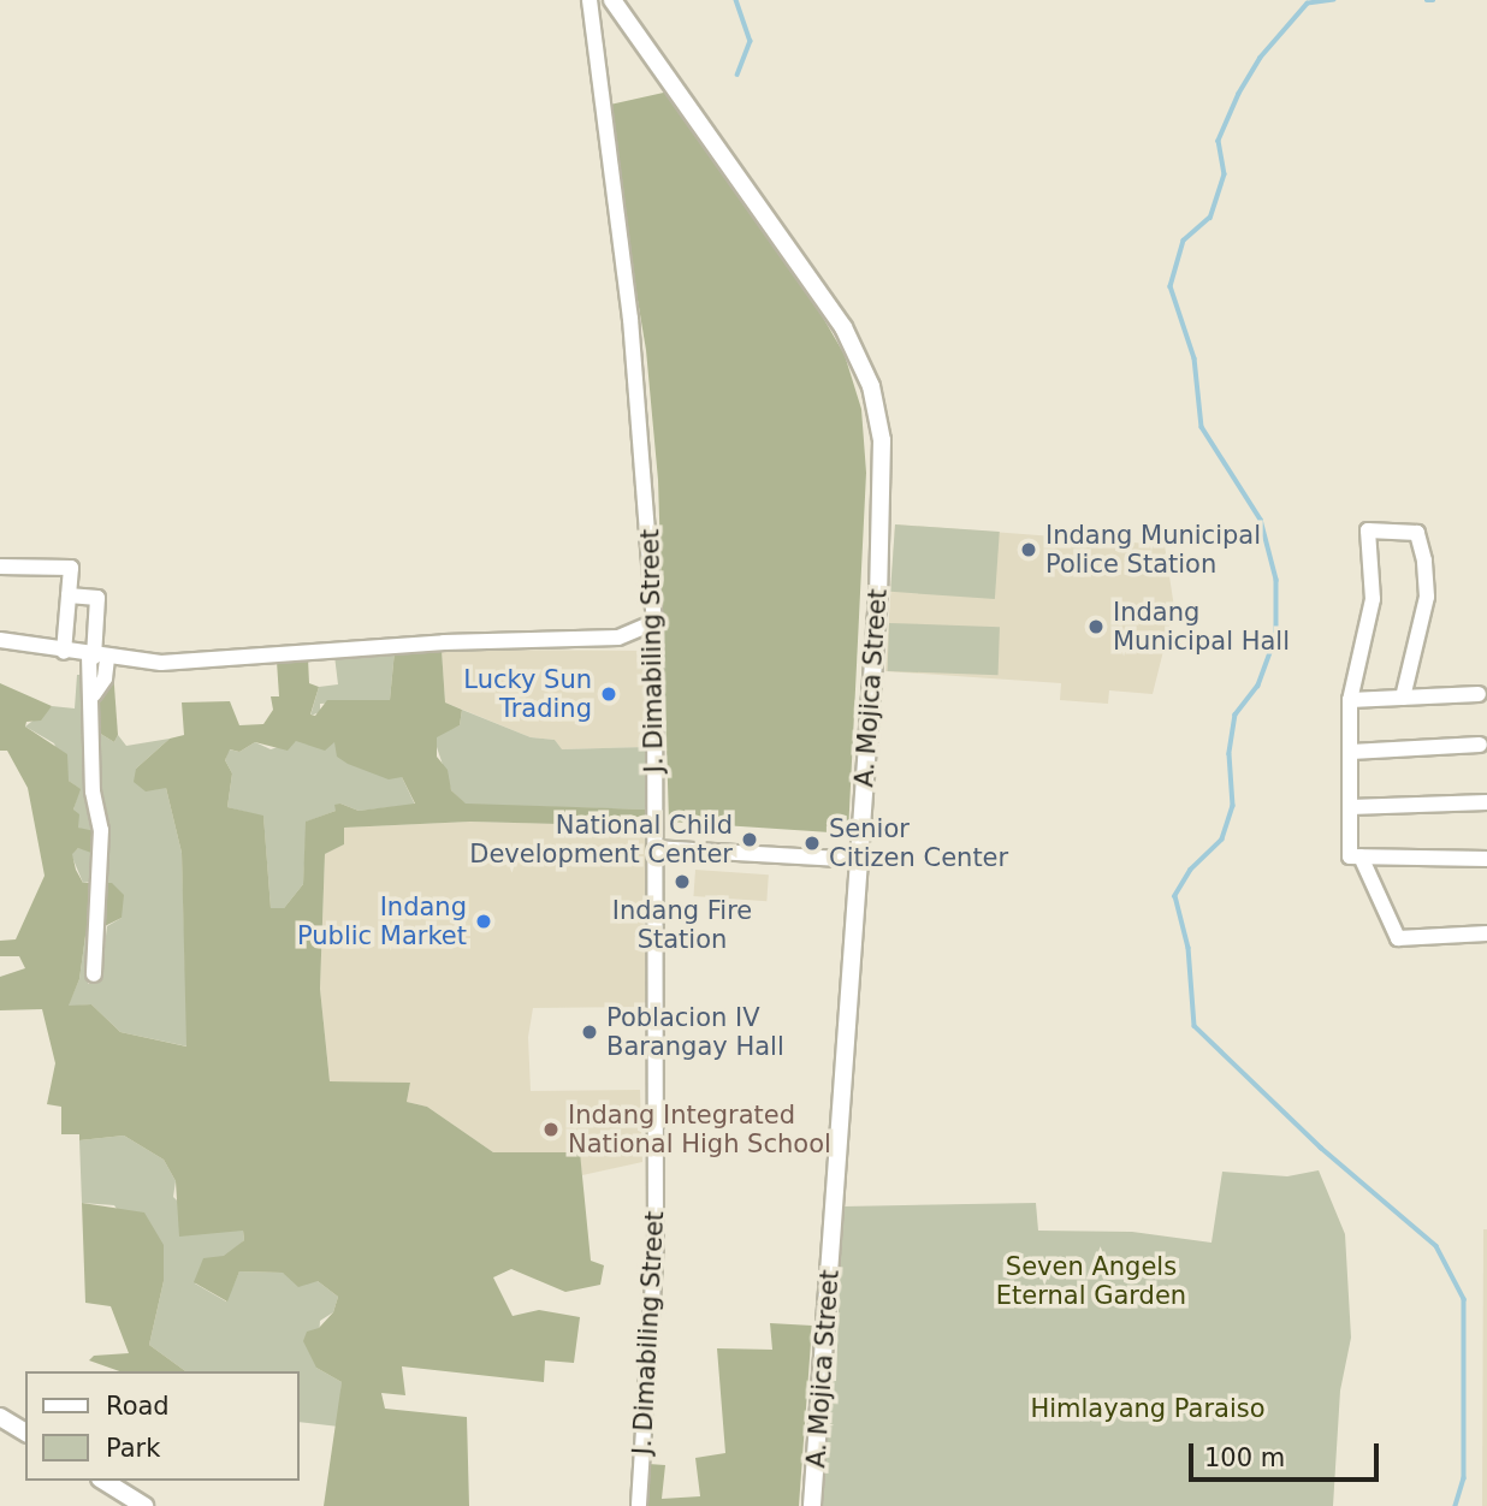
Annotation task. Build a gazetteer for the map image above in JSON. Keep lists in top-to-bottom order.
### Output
{
  "streets": {
    "main road": ["A. Mojica Street"],
    "street": ["J. Dimabiling Street"]
  },
  "parks": ["Seven Angels Eternal Garden", "Himlayang Paraiso"],
  "places": [
    "Indang Municipal Police Station",
    "Indang Municipal Hall",
    "Lucky Sun Trading",
    "National Child Development Center",
    "Senior Citizen Center",
    "Indang Fire Station",
    "Indang Public Market",
    "Poblacion IV Barangay Hall",
    "Indang Integrated National High School"
  ],
  "legend": ["Road", "Park"],
  "scale_bar": "100 m"
}
